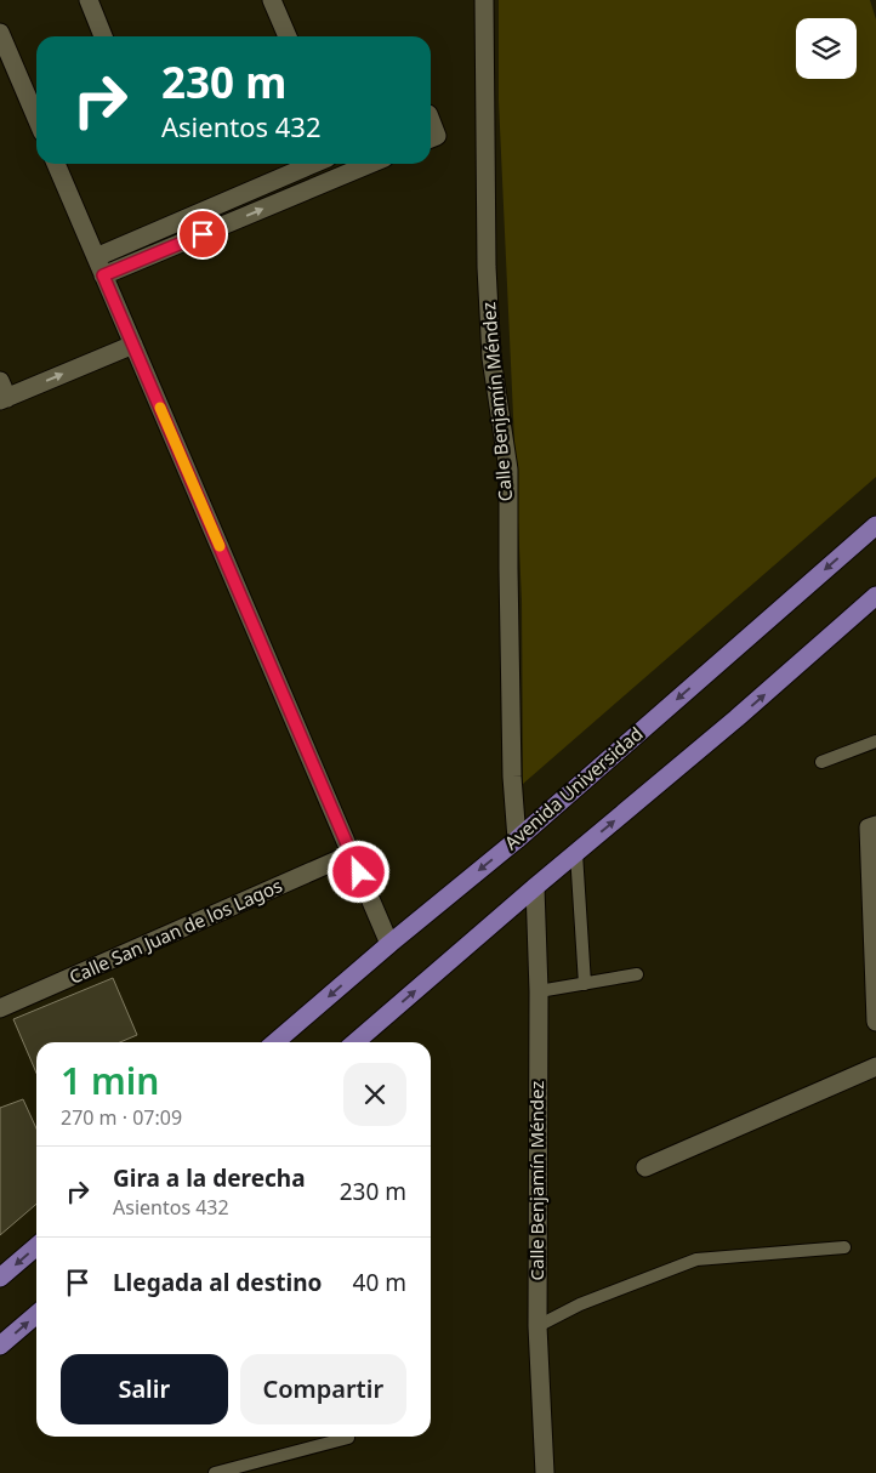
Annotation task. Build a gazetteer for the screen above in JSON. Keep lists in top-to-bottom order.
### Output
{
  "streets": {
    "main road": ["Avenida Universidad"],
    "street": ["Calle Benjamín Méndez", "Calle San Juan de los Lagos"]
  },
  "crossings": [
    ["Calle Benjamín Méndez", "Avenida Universidad"]
  ],
  "page": {
    "turn": ["230 m", "Asientos 432"],
    "heading": ["1 min", "270 m · 07:09"],
    "list": [
      {
        "name": "Gira a la derecha",
        "note": "Asientos 432",
        "value": "230 m"
      },
      {
        "name": "Llegada al destino",
        "value": "40 m"
      }
    ],
    "buttons": ["Salir", "Compartir"]
  }
}
